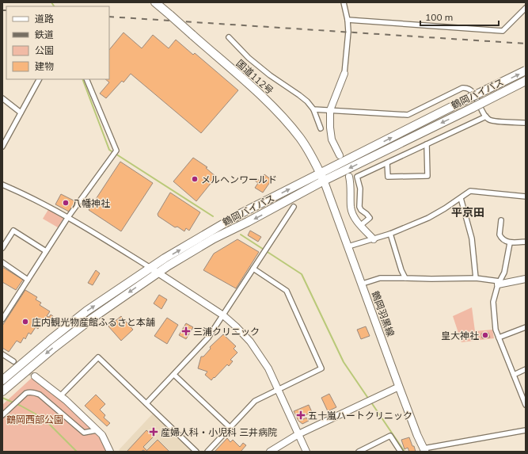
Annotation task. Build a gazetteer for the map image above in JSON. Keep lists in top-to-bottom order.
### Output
{
  "streets": {
    "highway": ["国道112号", "鶴岡バイパス"],
    "main road": ["鶴岡羽黒線"]
  },
  "crossings": [
    ["国道112号", "鶴岡バイパス"],
    ["国道112号", "鶴岡羽黒線"],
    ["鶴岡バイパス", "鶴岡羽黒線"]
  ],
  "districts": ["平京田"],
  "parks": ["鶴岡西部公園"],
  "places": {
    "other": [
      "メルヘンワールド",
      "八幡神社",
      "庄内観光物産館ふるさと本舗",
      "皇大神社"
    ],
    "health": ["三浦クリニック", "五十嵐ハートクリニック", "産婦人科・小児科 三井病院"]
  },
  "legend": [
    "道路",
    "鉄道",
    "公園",
    "建物"
  ],
  "scale_bar": "100 m"
}
